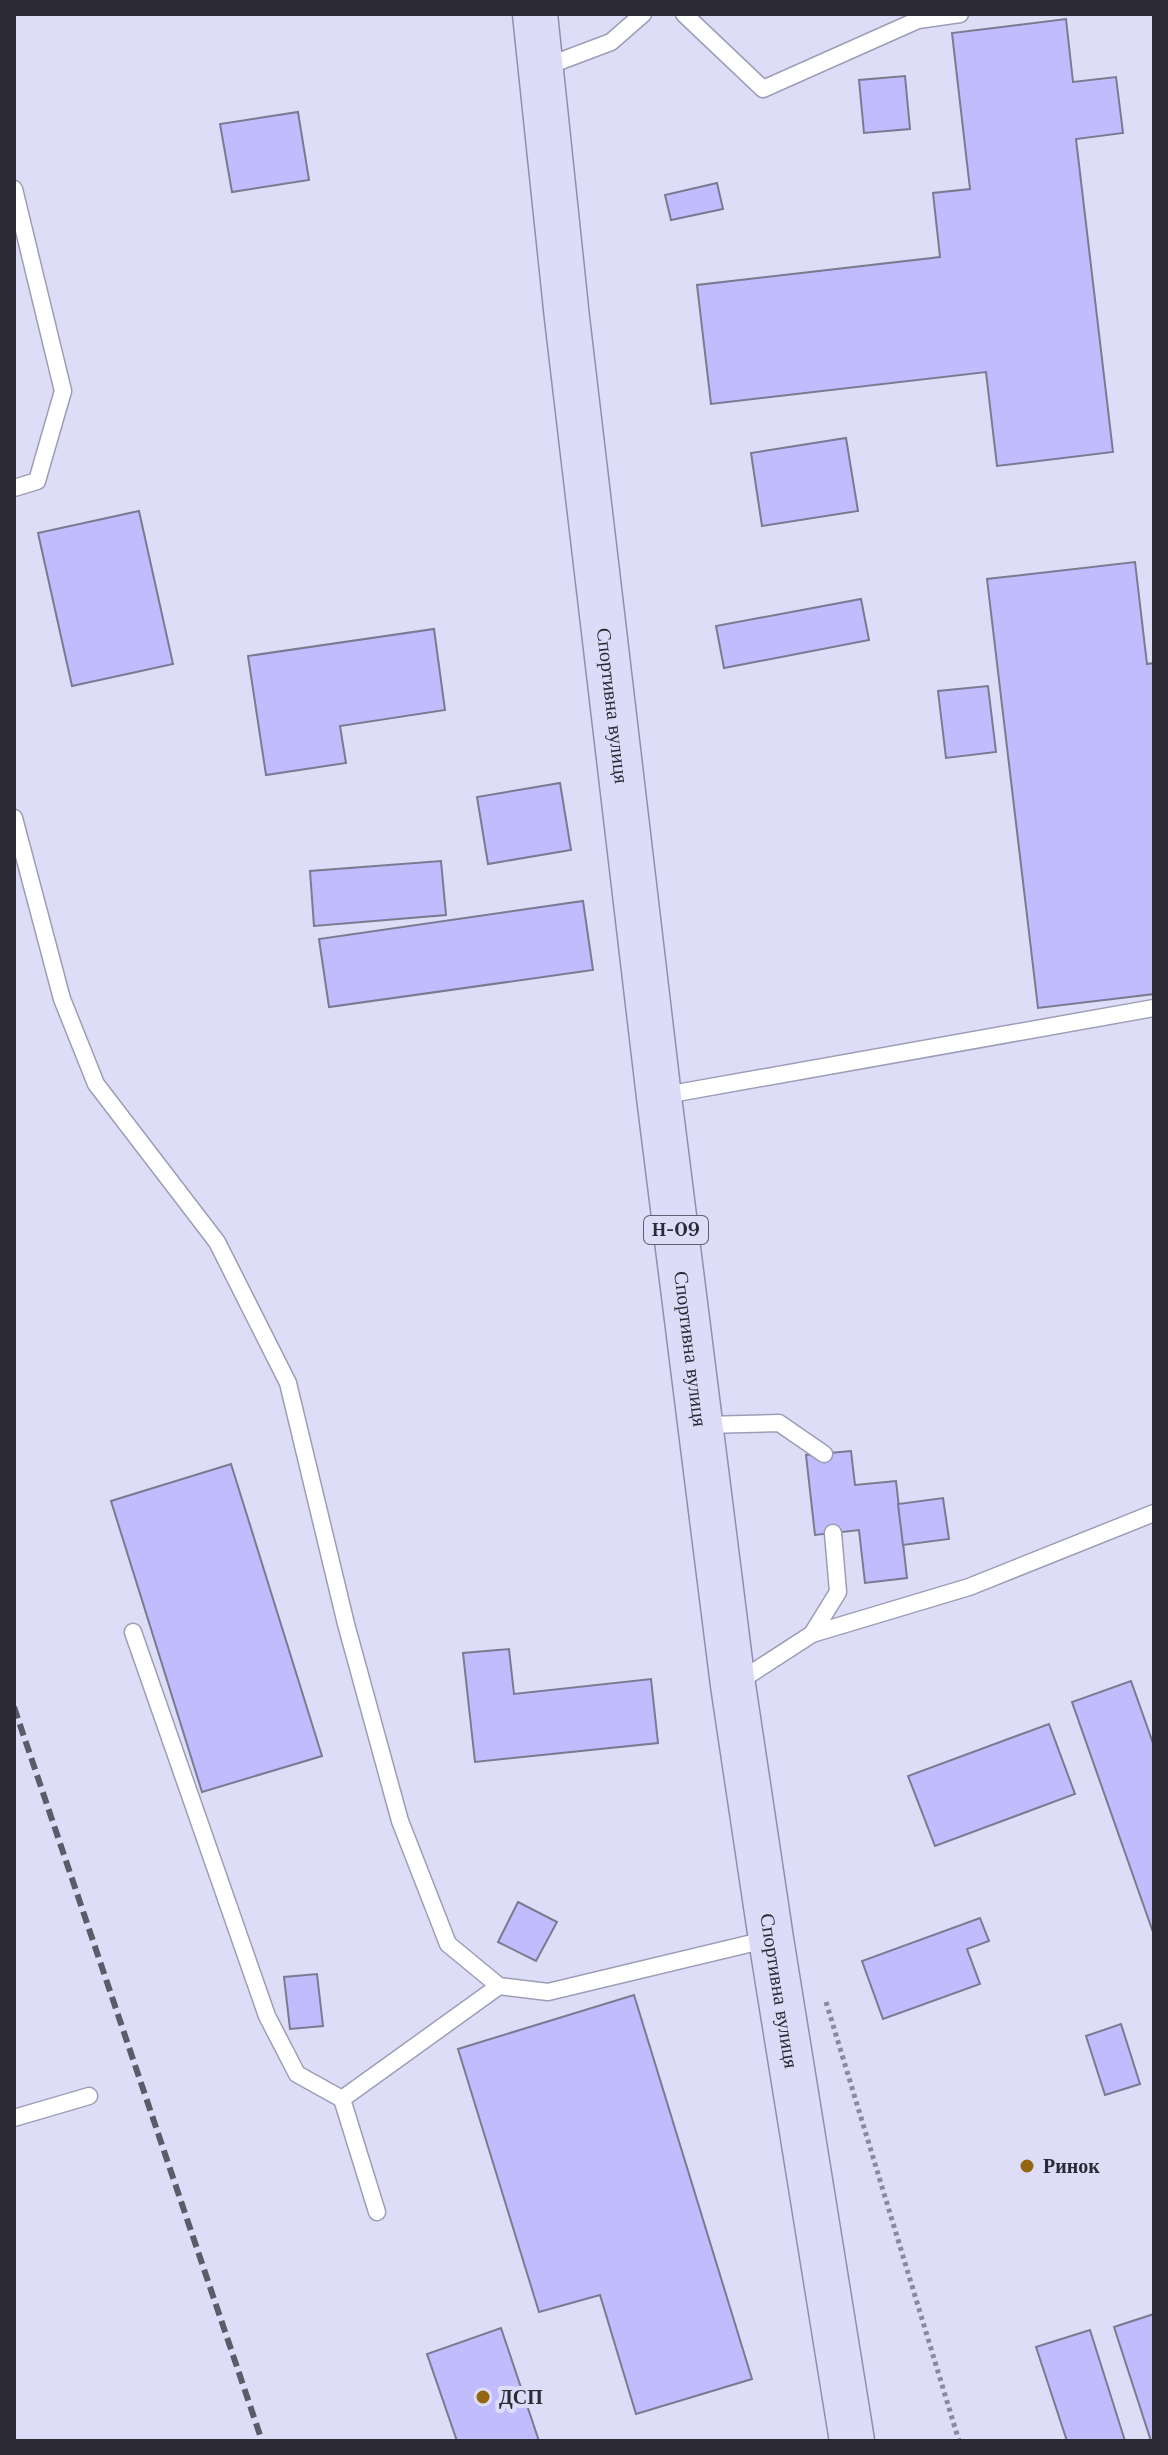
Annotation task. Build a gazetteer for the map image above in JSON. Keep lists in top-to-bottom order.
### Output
{
  "streets": {
    "main road": ["Спортивна вулиця", "Н-09"]
  },
  "places": ["Ринок", "ДСП"]
}
